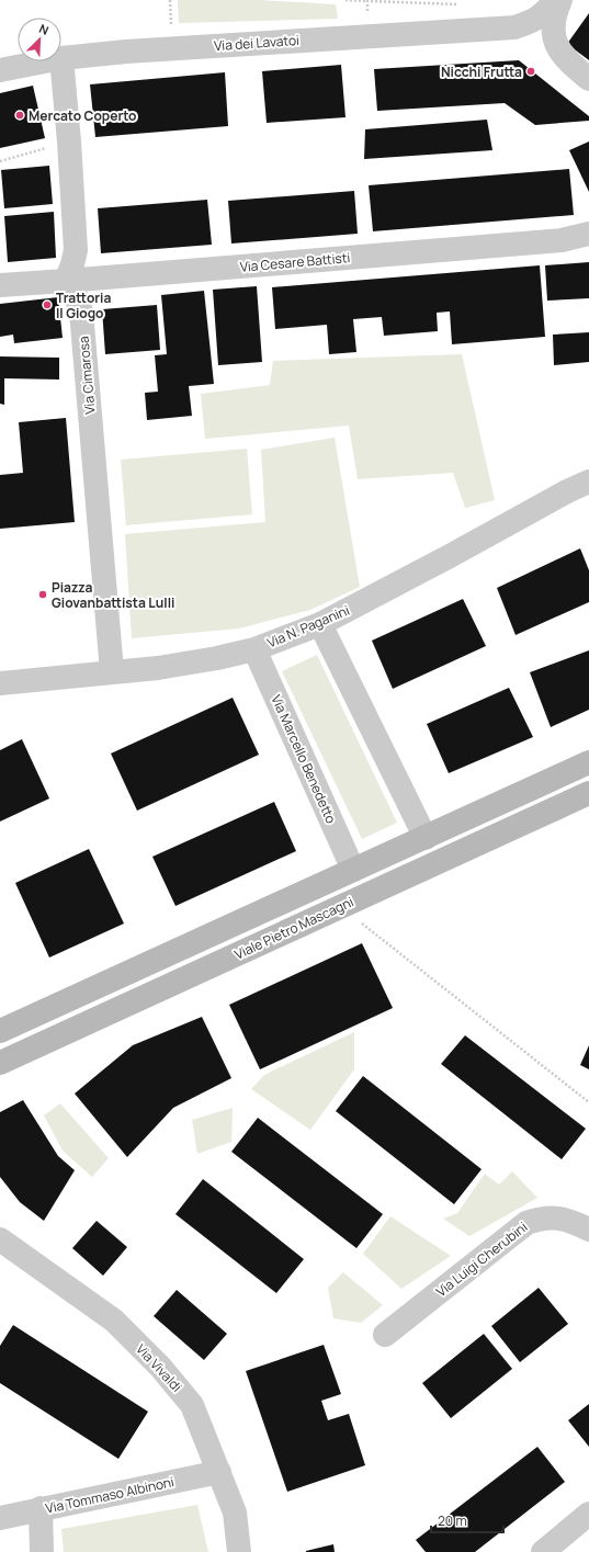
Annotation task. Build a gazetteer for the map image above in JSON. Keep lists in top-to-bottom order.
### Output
{
  "streets": {
    "main road": ["Viale Pietro Mascagni"],
    "street": [
      "Via dei Lavatoi",
      "Via Cesare Battisti",
      "Via Cimarosa",
      "Via N. Paganini",
      "Via Marcello Benedetto",
      "Via Luigi Cherubini",
      "Via Vivaldi",
      "Via Tommaso Albinoni"
    ]
  },
  "crossings": [
    ["Via Cesare Battisti", "Via Cimarosa"],
    ["Via Cimarosa", "Via N. Paganini"],
    ["Via N. Paganini", "Via Marcello Benedetto"],
    ["Via Vivaldi", "Via Tommaso Albinoni"]
  ],
  "places": [
    "Nicchi Frutta",
    "Mercato Coperto",
    "Trattoria Il Giogo",
    "Piazza Giovanbattista Lulli"
  ],
  "scale_bar": "20 m",
  "north": "top right"
}
